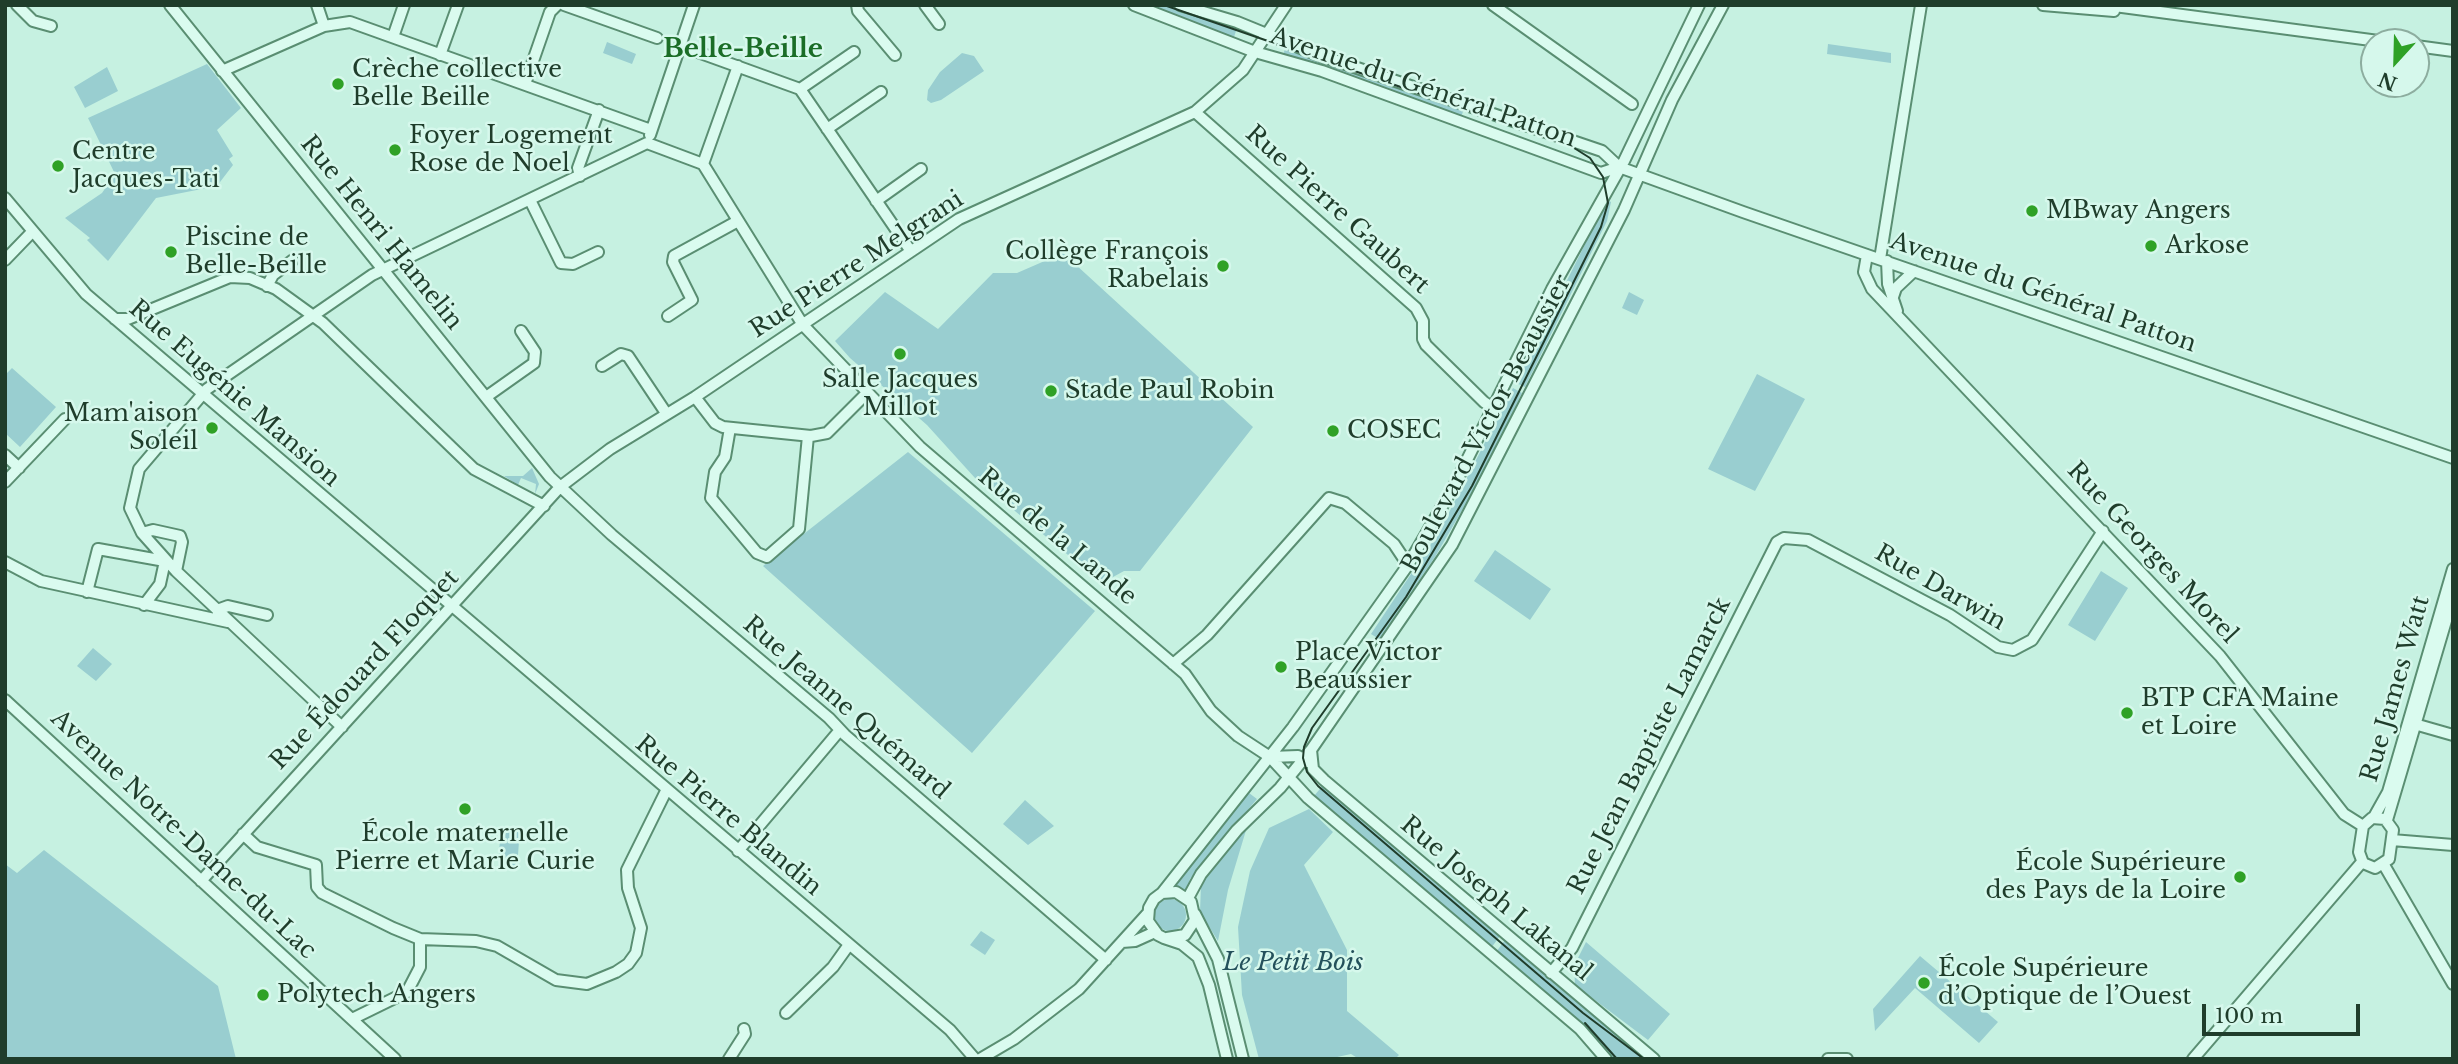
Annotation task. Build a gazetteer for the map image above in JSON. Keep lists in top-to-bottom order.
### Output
{
  "streets": {
    "street": [
      "Avenue du Général Patton",
      "Rue Pierre Gaubert",
      "Rue Henri Hamelin",
      "Rue Pierre Melgrani",
      "Rue Eugénie Mansion",
      "Boulevard Victor Beaussier",
      "Rue de la Lande",
      "Rue Georges Morel",
      "Rue Darwin",
      "Rue Édouard Floquet",
      "Rue James Watt",
      "Rue Jeanne Quémard",
      "Rue Jean Baptiste Lamarck",
      "Rue Pierre Blandin",
      "Avenue Notre-Dame-du-Lac",
      "Rue Joseph Lakanal"
    ]
  },
  "crossings": [
    ["Avenue du Général Patton", "Rue Pierre Melgrani"],
    ["Avenue du Général Patton", "Boulevard Victor Beaussier"],
    ["Avenue du Général Patton", "Rue Georges Morel"],
    ["Rue Pierre Gaubert", "Rue Pierre Melgrani"],
    ["Rue Pierre Gaubert", "Boulevard Victor Beaussier"],
    ["Rue Henri Hamelin", "Rue Pierre Melgrani"],
    ["Rue Henri Hamelin", "Rue Édouard Floquet"],
    ["Rue Henri Hamelin", "Rue Jeanne Quémard"],
    ["Rue Pierre Melgrani", "Rue de la Lande"],
    ["Rue Pierre Melgrani", "Rue Édouard Floquet"],
    ["Rue Pierre Melgrani", "Rue Jeanne Quémard"],
    ["Rue Eugénie Mansion", "Rue Édouard Floquet"],
    ["Rue Eugénie Mansion", "Rue Pierre Blandin"],
    ["Boulevard Victor Beaussier", "Rue de la Lande"],
    ["Boulevard Victor Beaussier", "Rue Joseph Lakanal"],
    ["Rue de la Lande", "Rue Joseph Lakanal"],
    ["Rue Georges Morel", "Rue Darwin"],
    ["Rue Georges Morel", "Rue James Watt"],
    ["Rue Darwin", "Rue Jean Baptiste Lamarck"],
    ["Rue Édouard Floquet", "Rue Jeanne Quémard"],
    ["Rue Édouard Floquet", "Rue Pierre Blandin"],
    ["Rue Édouard Floquet", "Avenue Notre-Dame-du-Lac"],
    ["Rue Jean Baptiste Lamarck", "Rue Joseph Lakanal"]
  ],
  "districts": ["Belle-Beille"],
  "parks": ["Le Petit Bois"],
  "places": [
    "Crèche collective Belle Beille",
    "Foyer Logement Rose de Noel",
    "Centre Jacques-Tati",
    "MBway Angers",
    "Arkose",
    "Piscine de Belle-Beille",
    "Collège François Rabelais",
    "Salle Jacques Millot",
    "Stade Paul Robin",
    "Mam'aison Soleil",
    "COSEC",
    "Place Victor Beaussier",
    "BTP CFA Maine et Loire",
    "École maternelle Pierre et Marie Curie",
    "École Supérieure des Pays de la Loire",
    "École Supérieure d’Optique de l’Ouest",
    "Polytech Angers"
  ],
  "scale_bar": "100 m",
  "north": "bottom"
}
